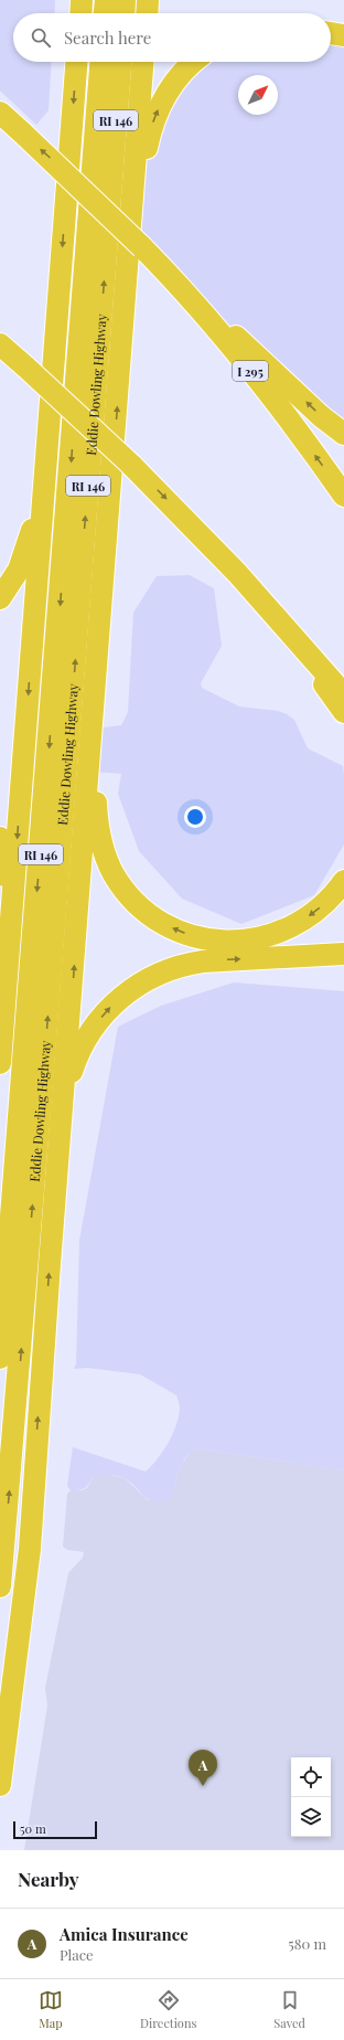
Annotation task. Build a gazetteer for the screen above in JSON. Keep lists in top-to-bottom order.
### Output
{
  "streets": {
    "highway": ["RI 146", "I 295", "Eddie Dowling Highway"]
  },
  "scale_bar": "50 m",
  "north": "top right",
  "page": {
    "search": "Search here",
    "pins": "A",
    "scale": "50 m",
    "heading": "Nearby",
    "list": [
      {
        "mark": "A",
        "name": "Amica Insurance",
        "note": "Place",
        "value": "580 m"
      }
    ],
    "nav": ["Map", "Directions", "Saved"]
  }
}
